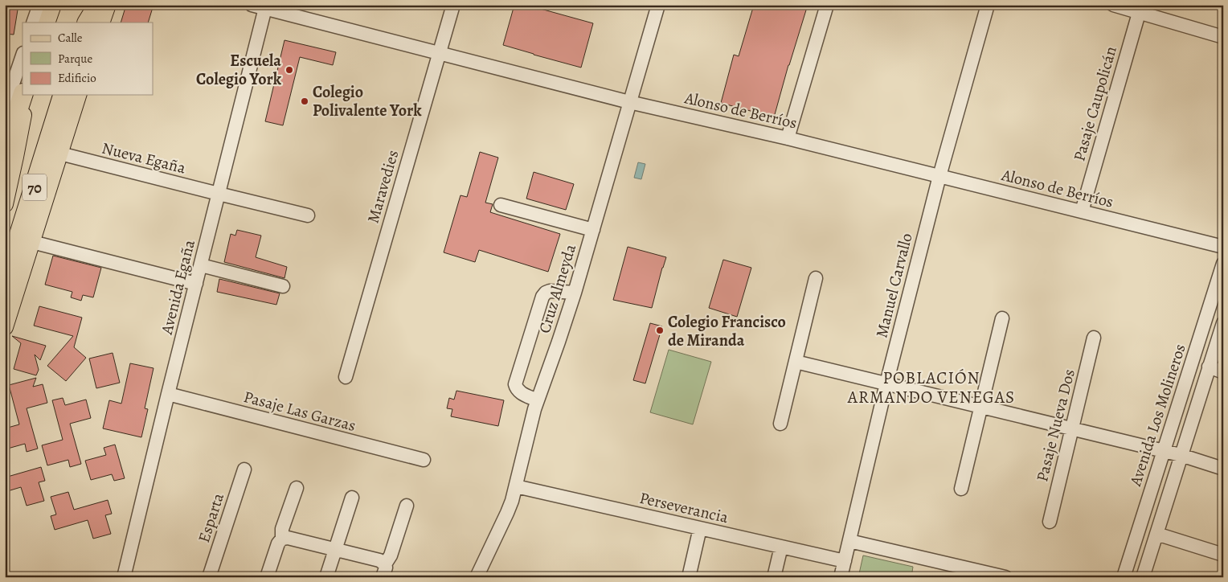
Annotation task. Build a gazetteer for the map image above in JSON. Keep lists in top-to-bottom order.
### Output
{
  "streets": {
    "highway": ["70"],
    "street": [
      "Pasaje Caupolicán",
      "Alonso de Berríos",
      "Nueva Egaña",
      "Maravedies",
      "Manuel Carvallo",
      "Avenida Egaña",
      "Cruz Almeyda",
      "Pasaje Las Garzas",
      "Avenida Los Molineros",
      "Pasaje Nueva Dos",
      "Perseverancia",
      "Esparta"
    ]
  },
  "crossings": [
    ["Pasaje Caupolicán", "Alonso de Berríos"],
    ["Alonso de Berríos", "Maravedies"],
    ["Alonso de Berríos", "Manuel Carvallo"],
    ["Alonso de Berríos", "Avenida Egaña"],
    ["Alonso de Berríos", "Cruz Almeyda"],
    ["Nueva Egaña", "Avenida Egaña"],
    ["Manuel Carvallo", "Perseverancia"],
    ["Avenida Egaña", "Pasaje Las Garzas"],
    ["Cruz Almeyda", "Perseverancia"]
  ],
  "districts": ["POBLACIÓN ARMANDO VENEGAS"],
  "places": ["Escuela Colegio York", "Colegio Polivalente York", "Colegio Francisco de Miranda"],
  "legend": ["Calle", "Parque", "Edificio"]
}
